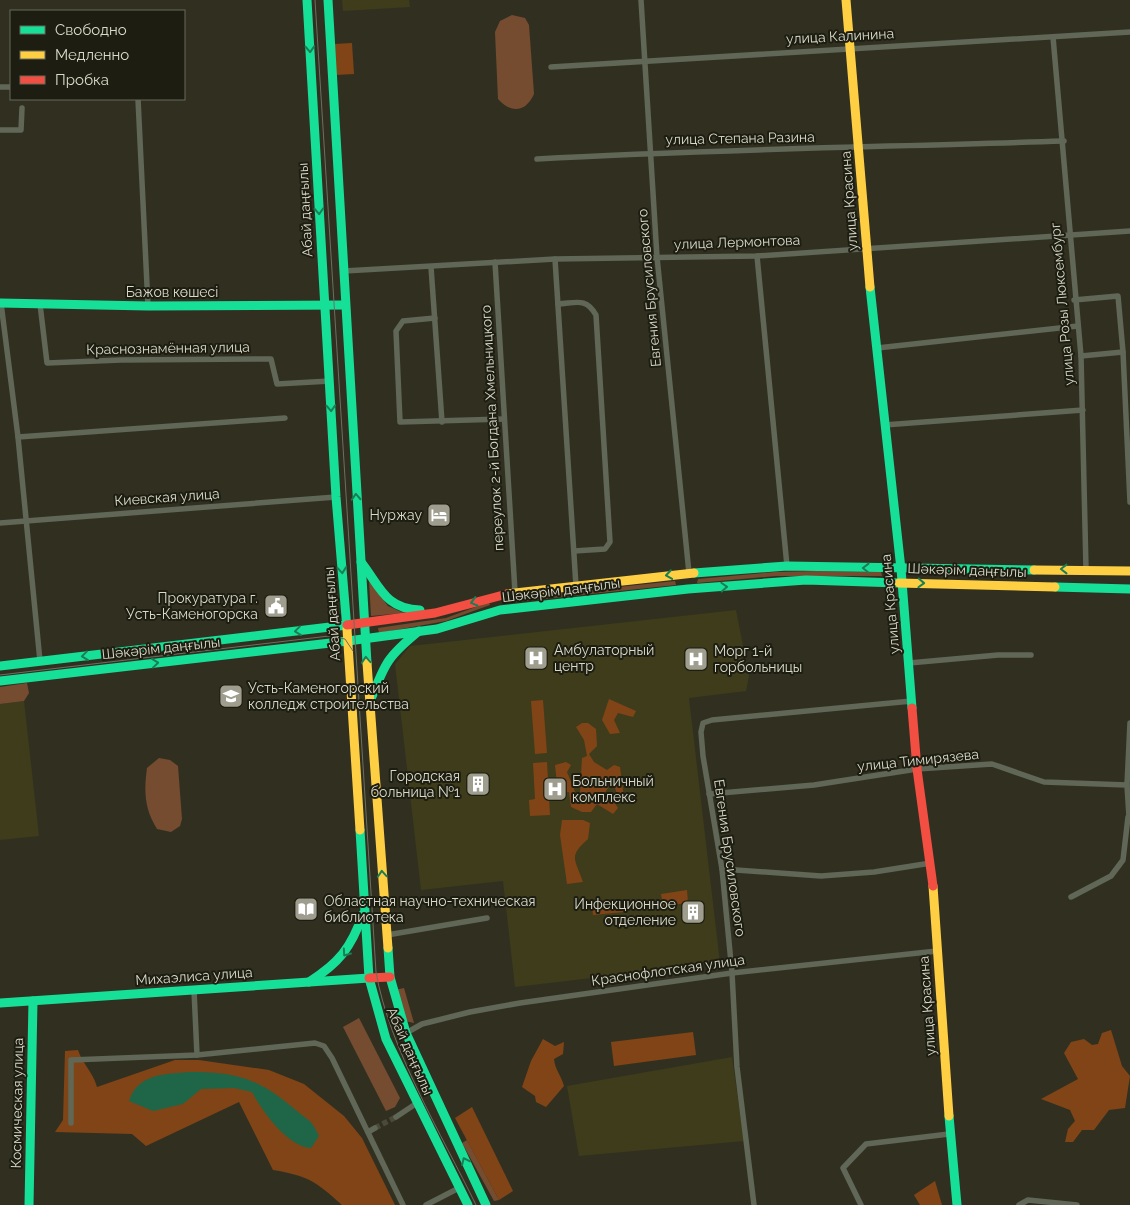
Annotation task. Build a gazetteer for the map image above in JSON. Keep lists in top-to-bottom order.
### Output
{
  "streets": {
    "main road": [
      "улица Красина",
      "Абай даңғылы",
      "Бажов көшесі",
      "Шәкәрім даңғылы",
      "Михаэлиса улица",
      "Космическая улица"
    ],
    "street": [
      "улица Калинина",
      "улица Степана Разина",
      "улица Лермонтова",
      "Евгения Брусиловского",
      "улица Розы Люксембург",
      "Краснознамённая улица",
      "переулок 2-й Богдана Хмельницкого",
      "Киевская улица",
      "улица Тимирязева",
      "Краснофлотская улица"
    ]
  },
  "crossings": [
    ["улица Калинина", "улица Красина"],
    ["улица Калинина", "Евгения Брусиловского"],
    ["улица Калинина", "улица Розы Люксембург"],
    ["улица Степана Разина", "улица Красина"],
    ["улица Степана Разина", "Евгения Брусиловского"],
    ["улица Степана Разина", "улица Розы Люксембург"],
    ["улица Красина", "улица Лермонтова"],
    ["улица Красина", "Евгения Брусиловского"],
    ["улица Красина", "Шәкәрім даңғылы"],
    ["улица Красина", "улица Тимирязева"],
    ["улица Красина", "Краснофлотская улица"],
    ["Абай даңғылы", "улица Лермонтова"],
    ["Абай даңғылы", "Бажов көшесі"],
    ["Абай даңғылы", "Краснознамённая улица"],
    ["Абай даңғылы", "Киевская улица"],
    ["Абай даңғылы", "Шәкәрім даңғылы"],
    ["Абай даңғылы", "Краснофлотская улица"],
    ["Абай даңғылы", "Михаэлиса улица"],
    ["улица Лермонтова", "Евгения Брусиловского"],
    ["улица Лермонтова", "улица Розы Люксембург"],
    ["улица Лермонтова", "переулок 2-й Богдана Хмельницкого"],
    ["Евгения Брусиловского", "Шәкәрім даңғылы"],
    ["Евгения Брусиловского", "улица Тимирязева"],
    ["Евгения Брусиловского", "Краснофлотская улица"],
    ["Бажов көшесі", "Краснознамённая улица"],
    ["улица Розы Люксембург", "Шәкәрім даңғылы"],
    ["переулок 2-й Богдана Хмельницкого", "Шәкәрім даңғылы"],
    ["Михаэлиса улица", "Космическая улица"]
  ],
  "places": {
    "hotel": ["Нуржау"],
    "public building": ["Прокуратура г. Усть-Каменогорска"],
    "hospital": ["Амбулаторный центр", "Морг 1-й горбольницы", "Больничный комплекс"],
    "school or university": ["Усть-Каменогорский колледж строительства"],
    "building": ["Городская больница №1", "Инфекционное отделение"],
    "library": ["Областная научно-техническая библиотека"]
  },
  "legend": ["Свободно", "Медленно", "Пробка"]
}
